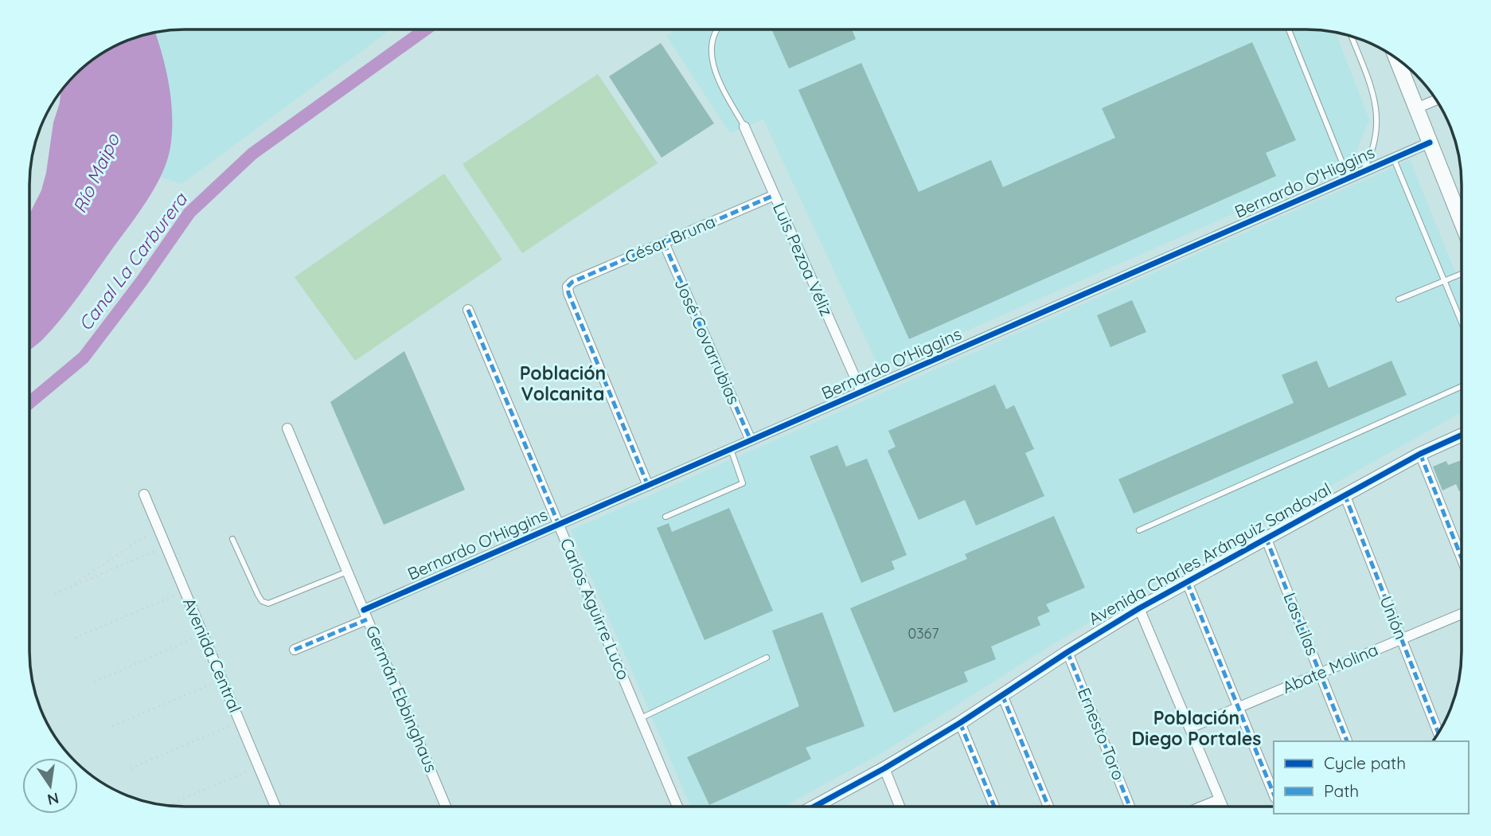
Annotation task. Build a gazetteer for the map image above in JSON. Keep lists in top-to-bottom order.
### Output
{
  "streets": {
    "street": [
      "Bernardo O'Higgins",
      "César Bruna",
      "Luis Pezoa Véliz",
      "José Covarrubias",
      "Avenida Charles Aránguiz Sandoval",
      "Carlos Aguirre Luco",
      "Unión",
      "Las Lilas",
      "Avenida Central",
      "Abate Molina",
      "Germán Ebbinghaus",
      "Ernesto Toro"
    ]
  },
  "crossings": [
    ["Bernardo O'Higgins", "César Bruna"],
    ["Bernardo O'Higgins", "Luis Pezoa Véliz"],
    ["Bernardo O'Higgins", "José Covarrubias"],
    ["Bernardo O'Higgins", "Carlos Aguirre Luco"],
    ["Bernardo O'Higgins", "Germán Ebbinghaus"],
    ["César Bruna", "Luis Pezoa Véliz"],
    ["César Bruna", "José Covarrubias"],
    ["Avenida Charles Aránguiz Sandoval", "Unión"],
    ["Avenida Charles Aránguiz Sandoval", "Las Lilas"],
    ["Avenida Charles Aránguiz Sandoval", "Ernesto Toro"],
    ["Unión", "Abate Molina"],
    ["Las Lilas", "Abate Molina"]
  ],
  "districts": ["Población Volcanita", "Población Diego Portales"],
  "water": ["Río Maipo", "Canal La Carburera"],
  "house_numbers": ["0367"],
  "legend": ["Cycle path", "Path"],
  "north": "bottom"
}
